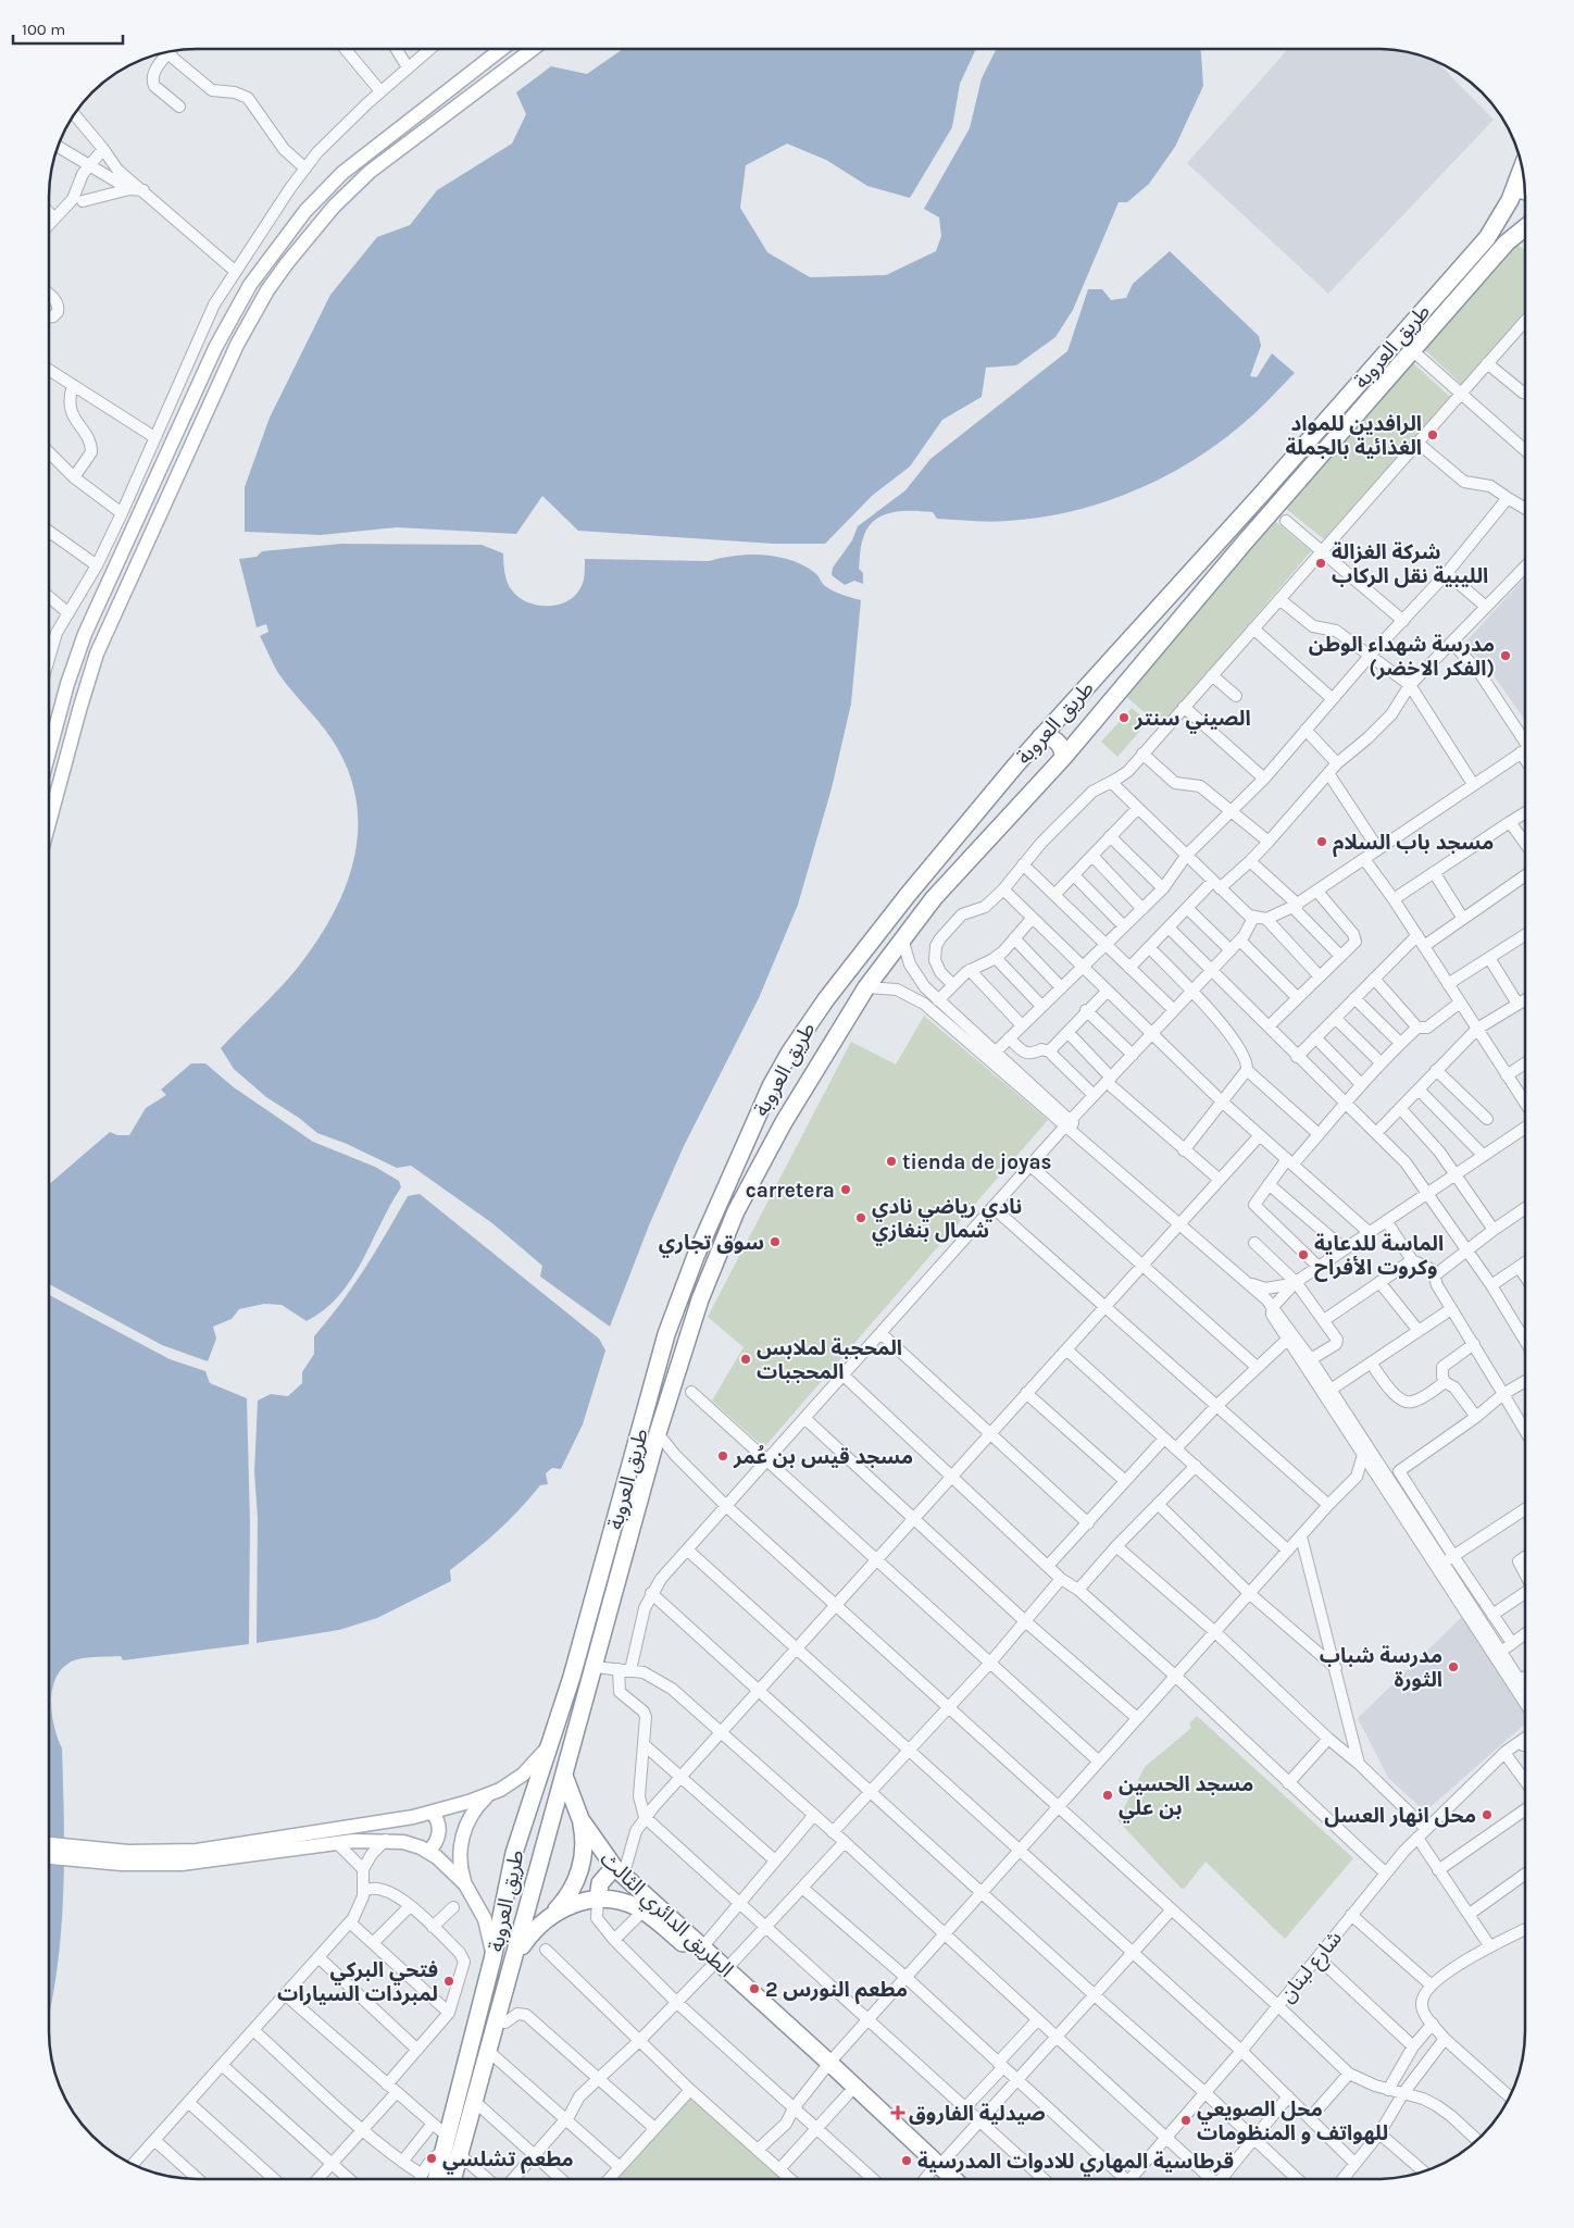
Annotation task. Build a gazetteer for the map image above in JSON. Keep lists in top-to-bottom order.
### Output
{
  "streets": {
    "highway": ["طريق العروبة", "الطريق الدائري الثالث"],
    "street": ["شارع لبنان"]
  },
  "crossings": [
    ["طريق العروبة", "الطريق الدائري الثالث"]
  ],
  "places": {
    "other": [
      "الرافدين للمواد الغذائية بالجملة",
      "شركة الغزالة الليبية نقل الركاب",
      "مدرسة شهداء الوطن (الفكر الاخضر)",
      "الصيني سنتر",
      "مسجد باب السلام",
      "tienda de joyas",
      "carretera",
      "نادي رياضي نادي شمال بنغازي",
      "سوق تجاري",
      "الماسة للدعاية وكروت الأفراح",
      "المحجبة لملابس المحجبات",
      "مسجد قيس بن عُمر",
      "مدرسة شباب الثورة",
      "مسجد الحسين بن علي",
      "محل انهار العسل",
      "فتحي البركي لمبردات السيارات",
      "مطعم النورس 2",
      "محل الصويعي للهواتف و المنظومات",
      "مطعم تشلسي",
      "قرطاسية المهاري للادوات المدرسية"
    ],
    "health": ["صيدلية الفاروق"]
  },
  "scale_bar": "100 m"
}
